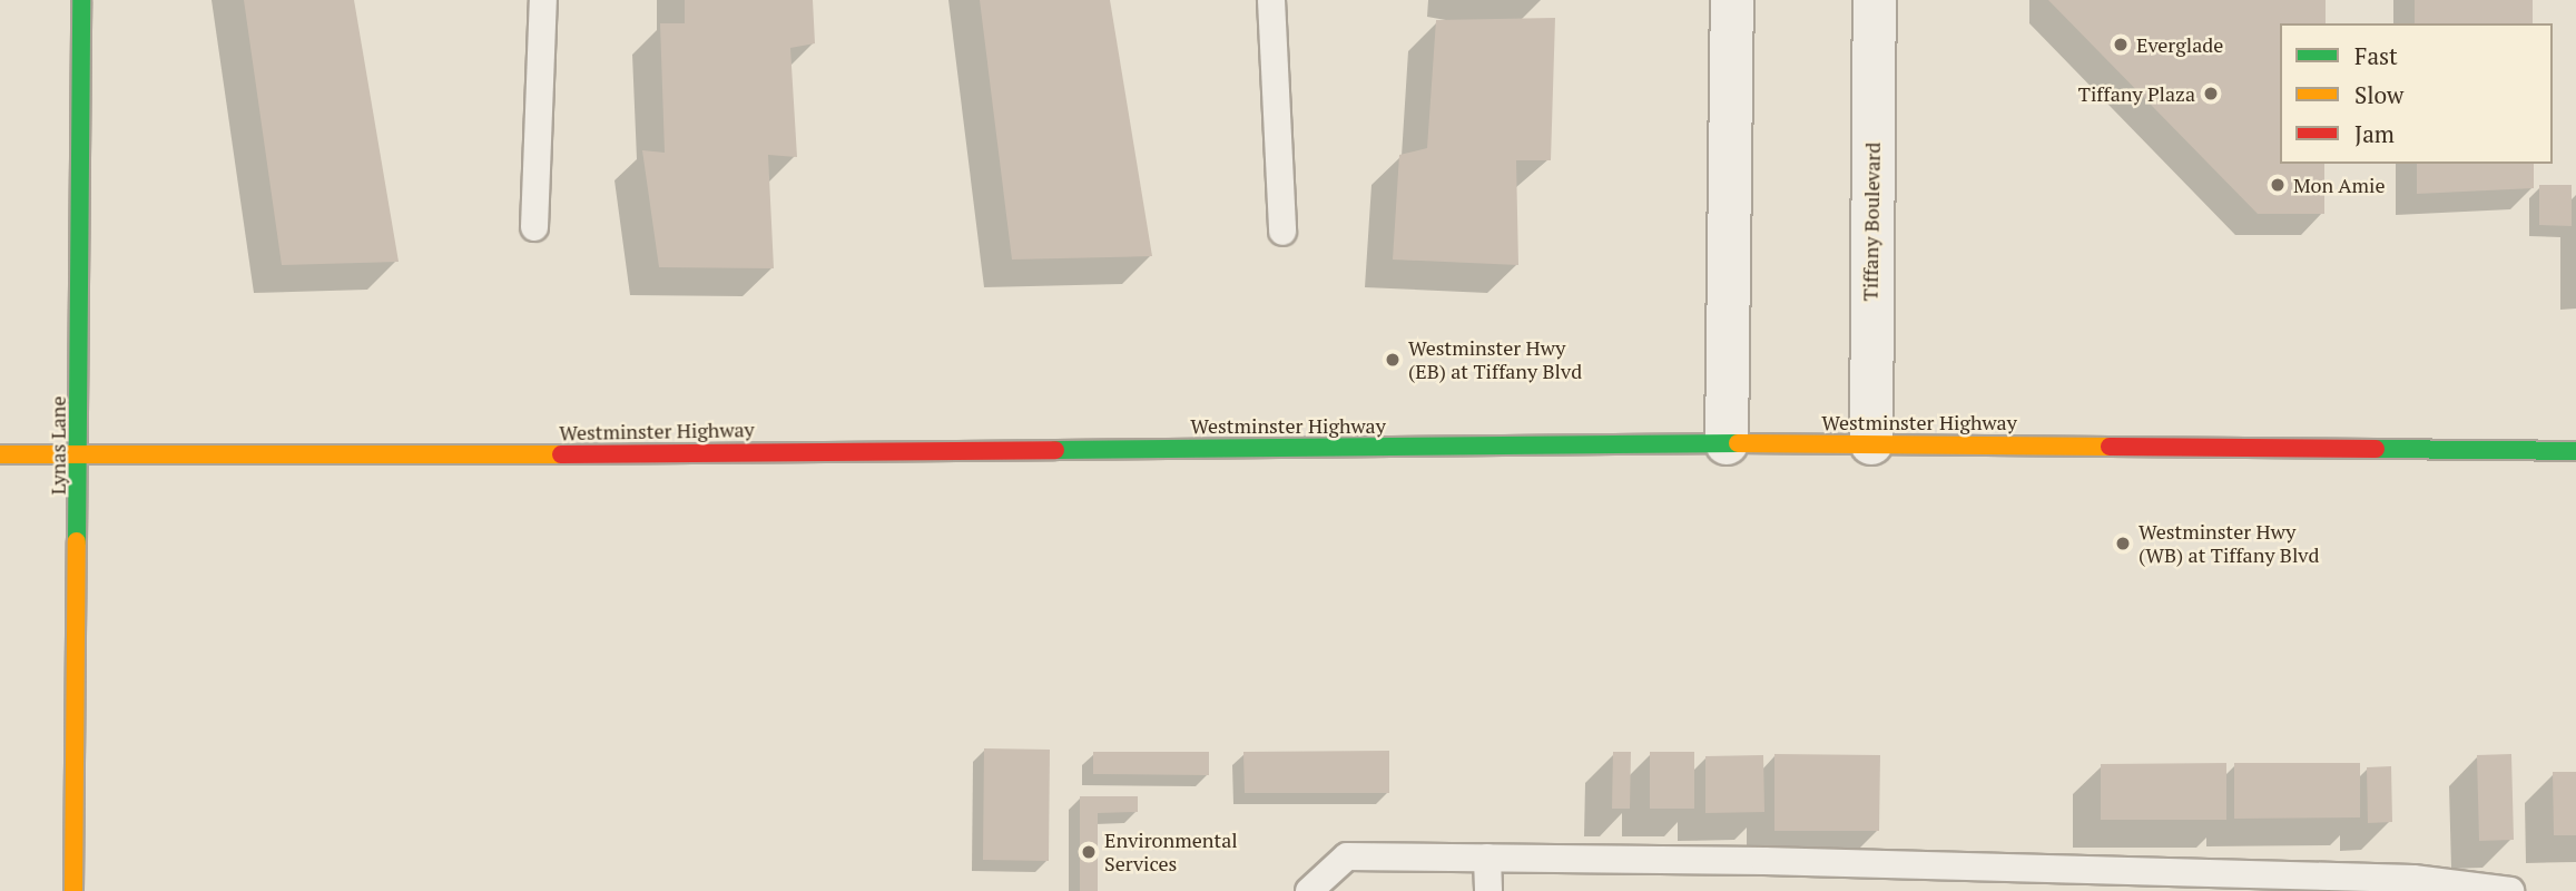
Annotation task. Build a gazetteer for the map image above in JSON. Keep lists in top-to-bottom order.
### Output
{
  "streets": {
    "main road": ["Westminster Highway", "Lynas Lane"],
    "street": ["Tiffany Boulevard"]
  },
  "crossings": [
    ["Tiffany Boulevard", "Westminster Highway"],
    ["Westminster Highway", "Lynas Lane"]
  ],
  "places": [
    "Everglade",
    "Tiffany Plaza",
    "Mon Amie",
    "Westminster Hwy (EB) at Tiffany Blvd",
    "Westminster Hwy (WB) at Tiffany Blvd",
    "Environmental Services"
  ],
  "legend": ["Fast", "Slow", "Jam"]
}
